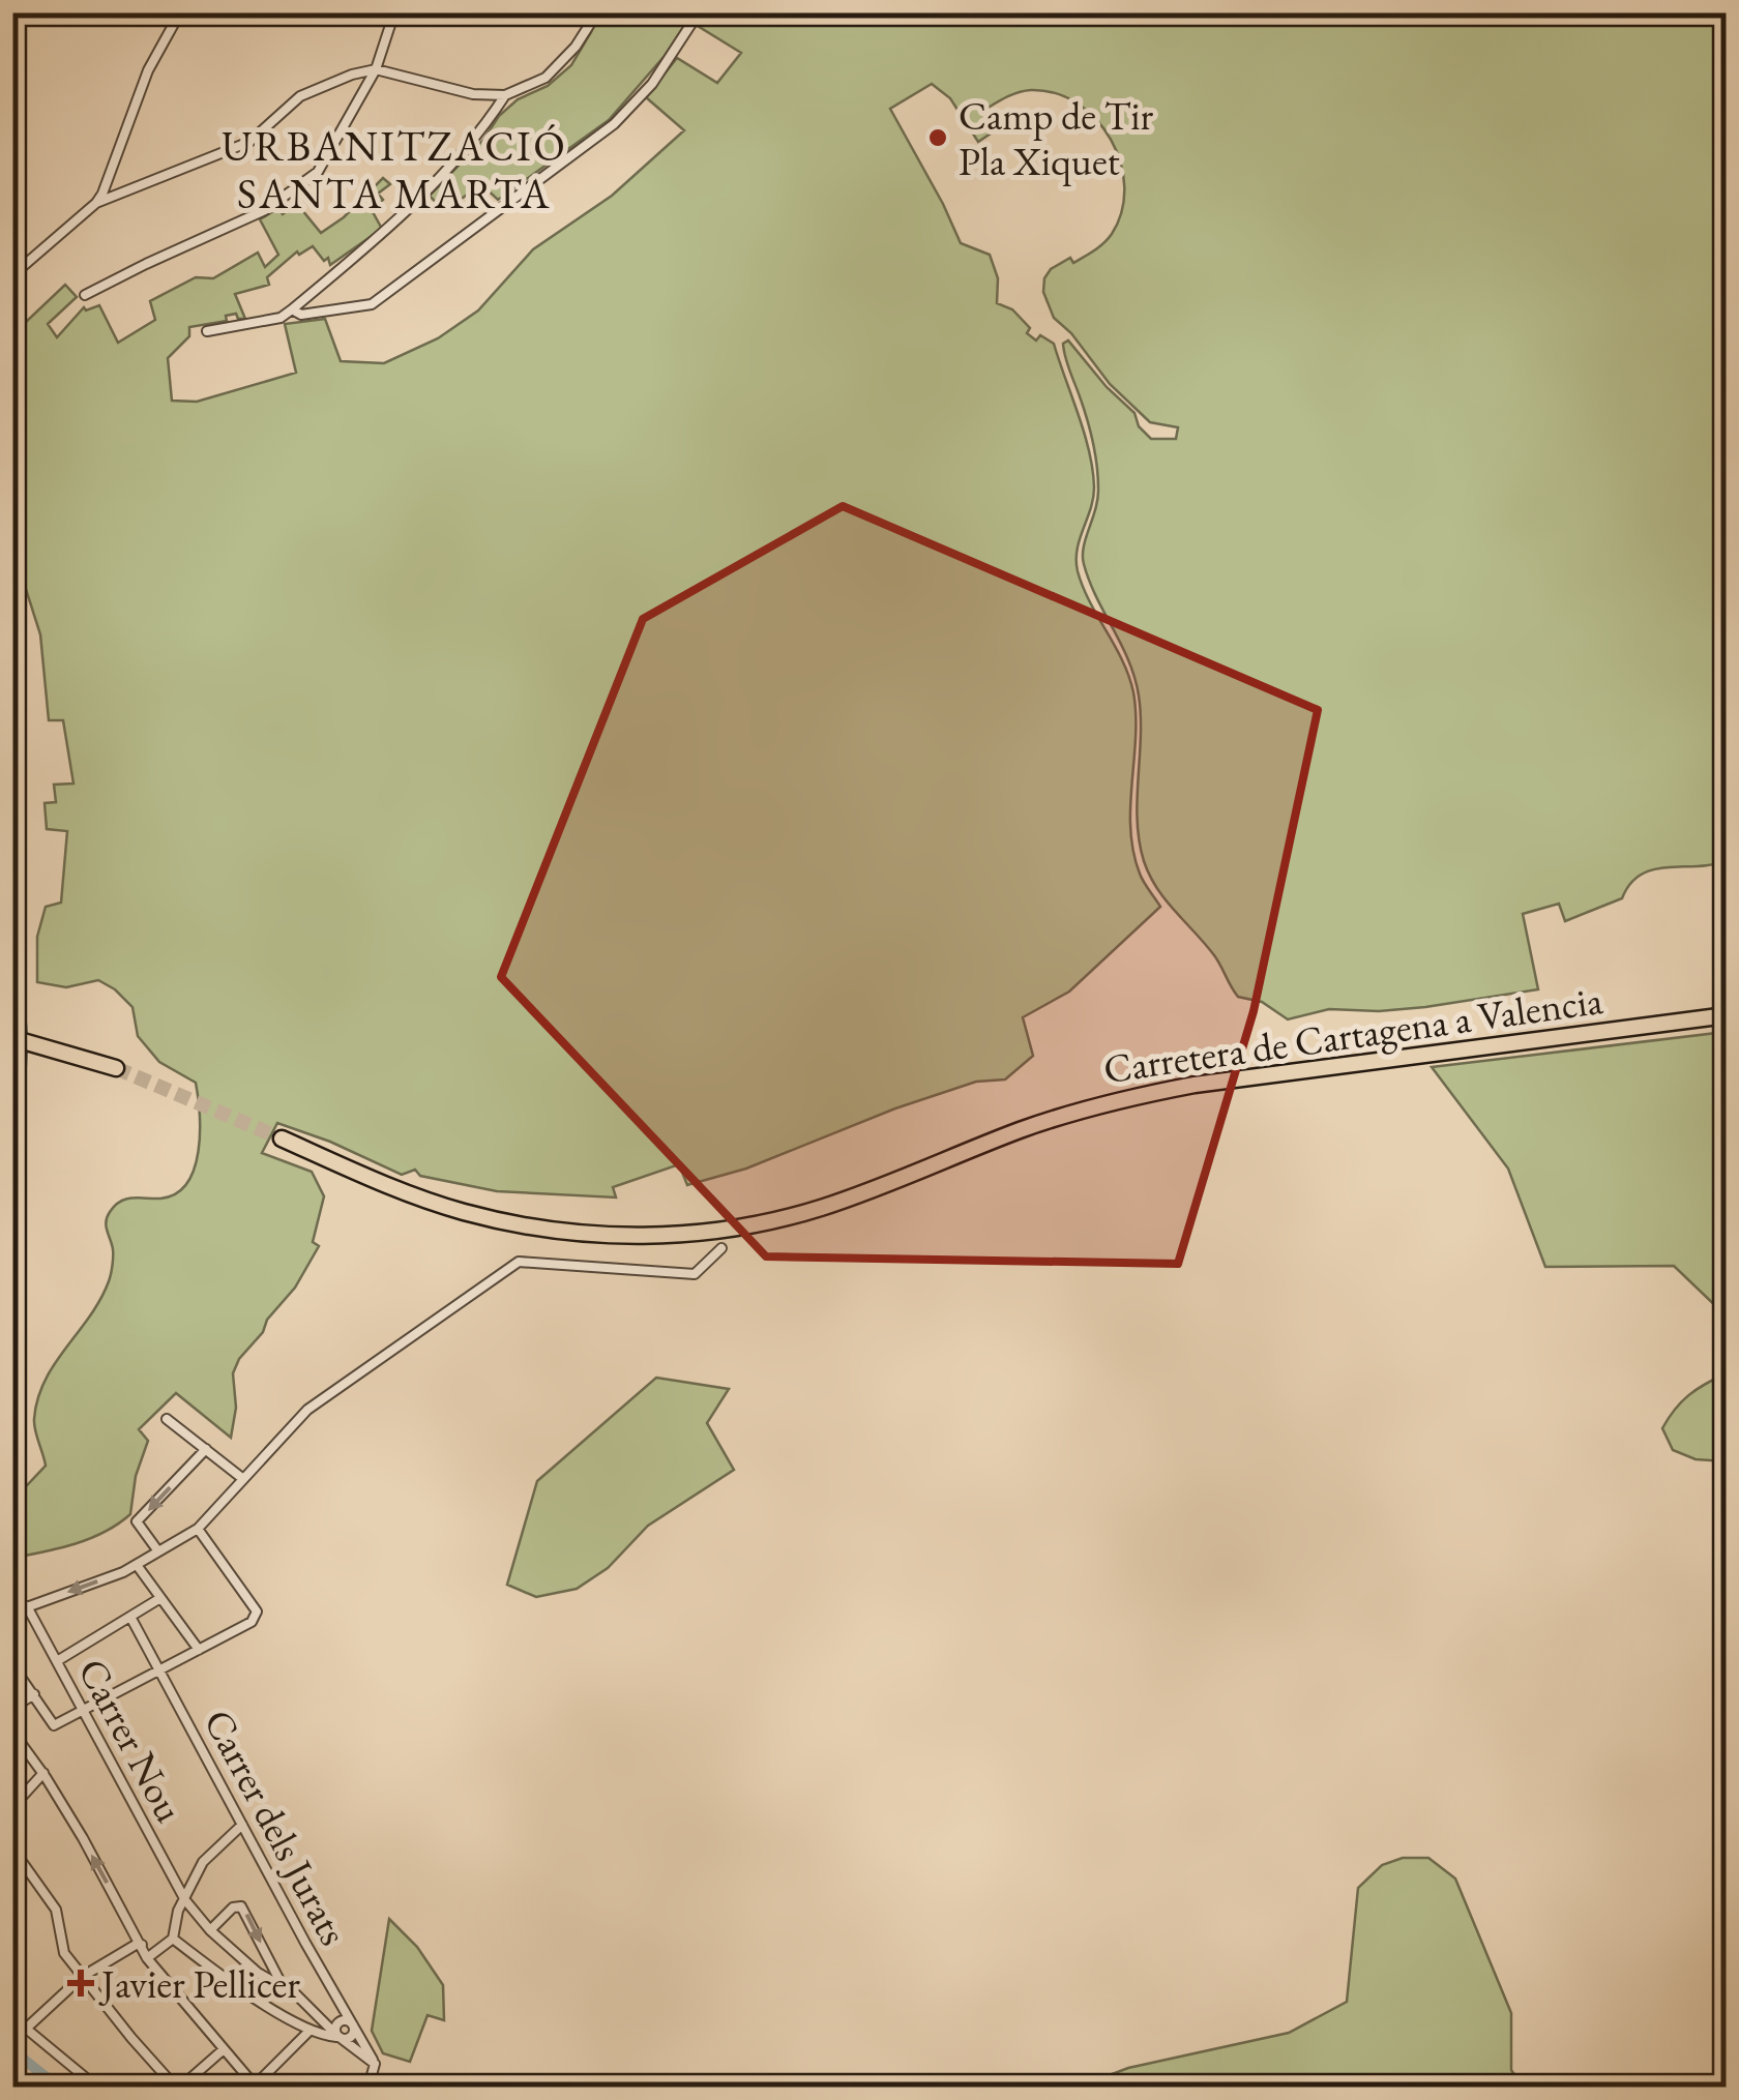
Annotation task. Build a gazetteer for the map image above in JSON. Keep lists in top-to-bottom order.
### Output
{
  "streets": {
    "highway": ["Carretera de Cartagena a Valencia"],
    "street": ["Carrer Nou", "Carrer dels Jurats"]
  },
  "districts": ["URBANITZACIÓ SANTA MARTA"],
  "places": {
    "other": ["Camp de Tir Pla Xiquet"],
    "health": ["Javier Pellicer"]
  }
}
